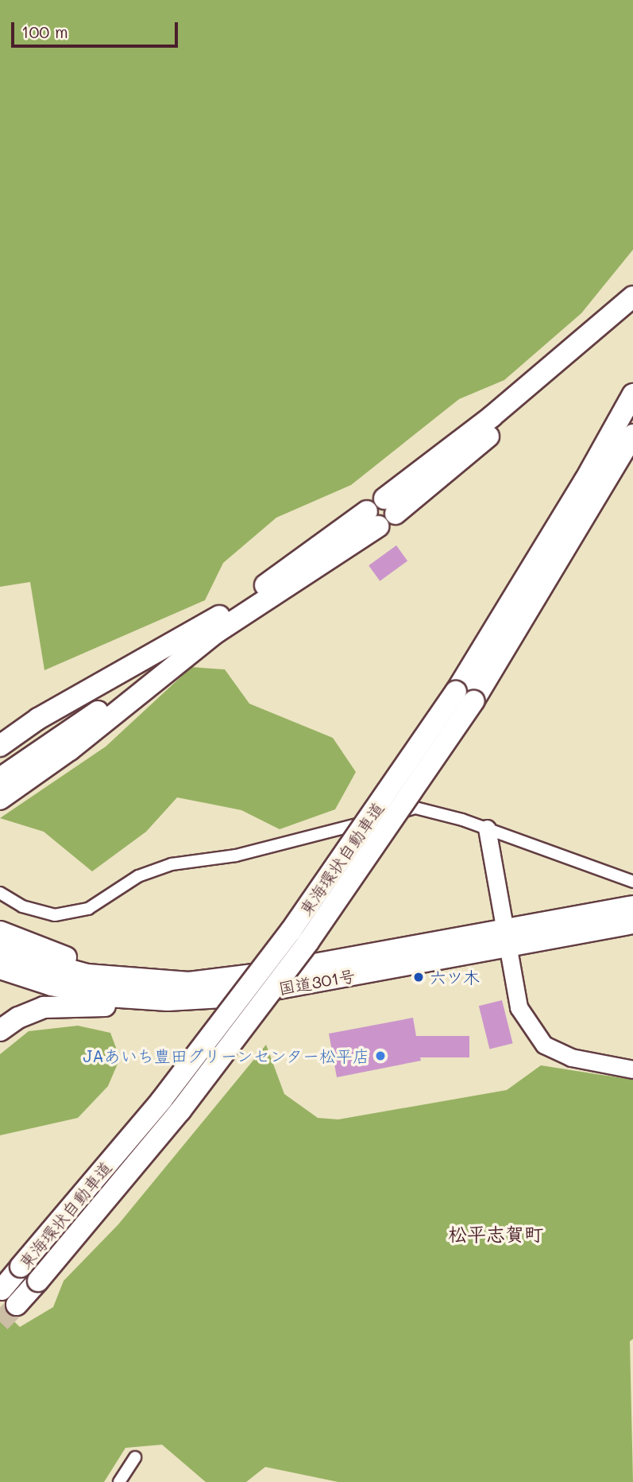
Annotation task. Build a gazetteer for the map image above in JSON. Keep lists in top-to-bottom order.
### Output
{
  "streets": {
    "highway": ["東海環状自動車道", "国道301号"]
  },
  "districts": ["松平志賀町"],
  "places": ["六ツ木", "JAあいち豊田グリーンセンター松平店"],
  "scale_bar": "100 m"
}
